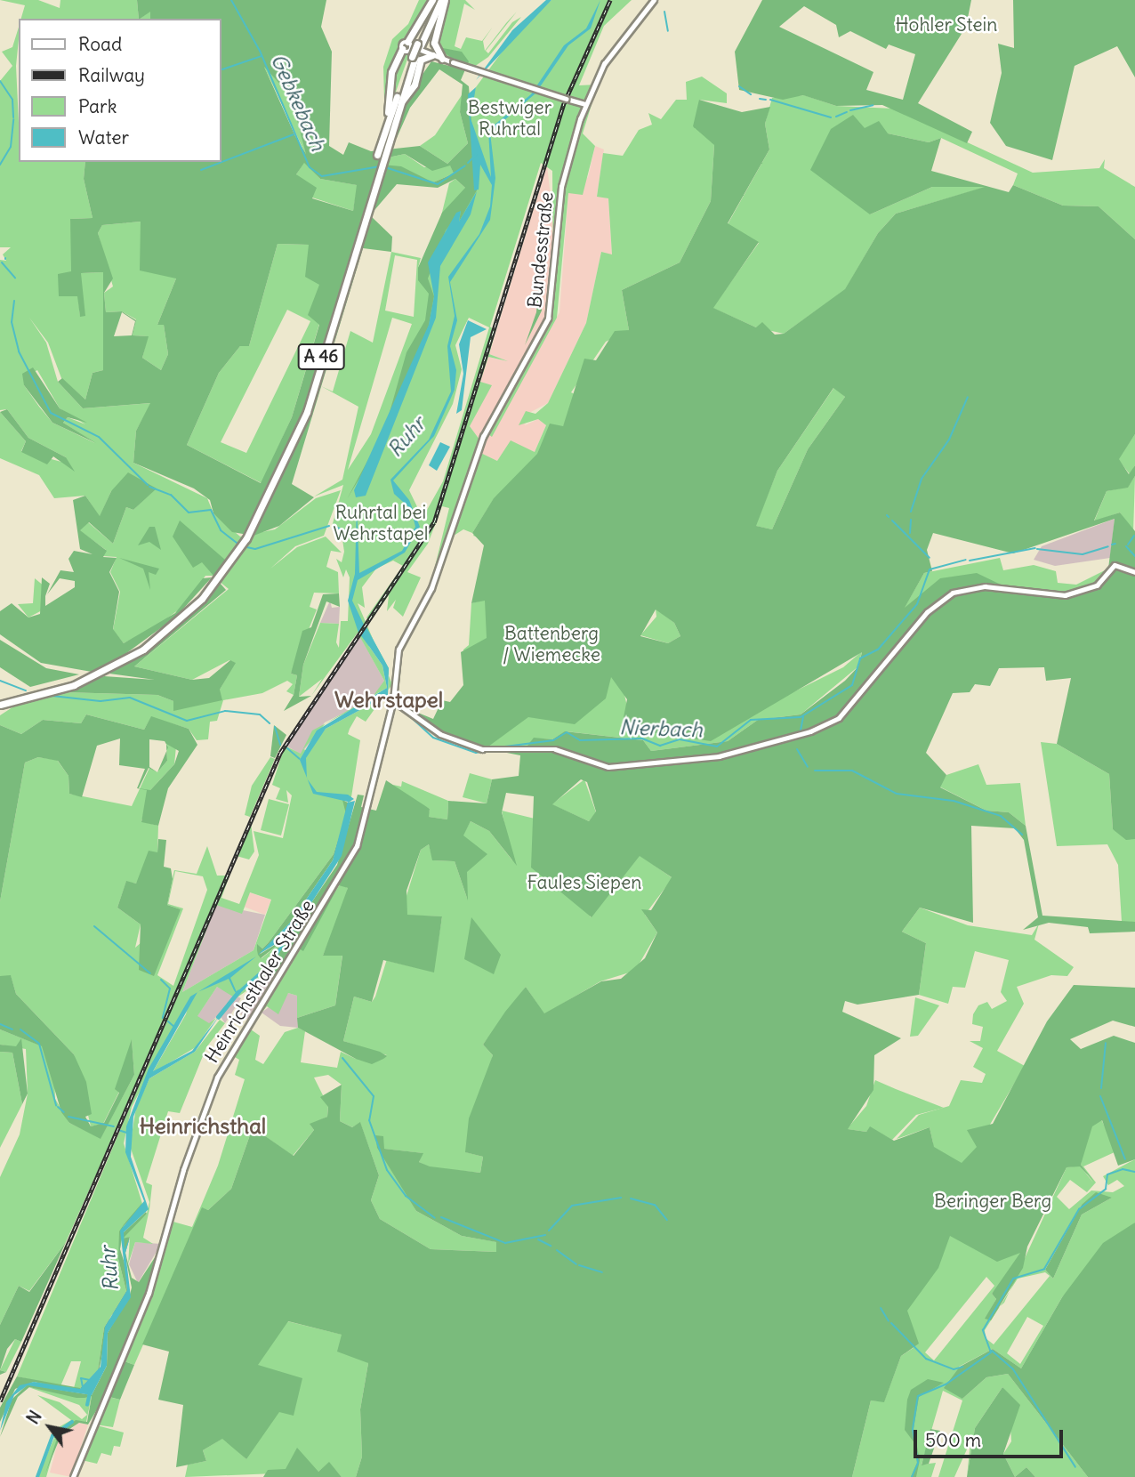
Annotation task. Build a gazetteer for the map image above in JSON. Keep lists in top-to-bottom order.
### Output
{
  "streets": {
    "highway": ["A 46"],
    "main road": ["Bundesstraße", "Heinrichsthaler Straße"]
  },
  "crossings": [
    ["Bundesstraße", "Heinrichsthaler Straße"]
  ],
  "districts": ["Wehrstapel", "Heinrichsthal"],
  "water": ["Gebkebach", "Ruhr", "Nierbach"],
  "parks": [
    "Hohler Stein",
    "Bestwiger Ruhrtal",
    "Ruhrtal bei Wehrstapel",
    "Battenberg / Wiemecke",
    "Faules Siepen",
    "Beringer Berg"
  ],
  "legend": [
    "Road",
    "Railway",
    "Park",
    "Water"
  ],
  "scale_bar": "500 m",
  "north": "top left"
}
